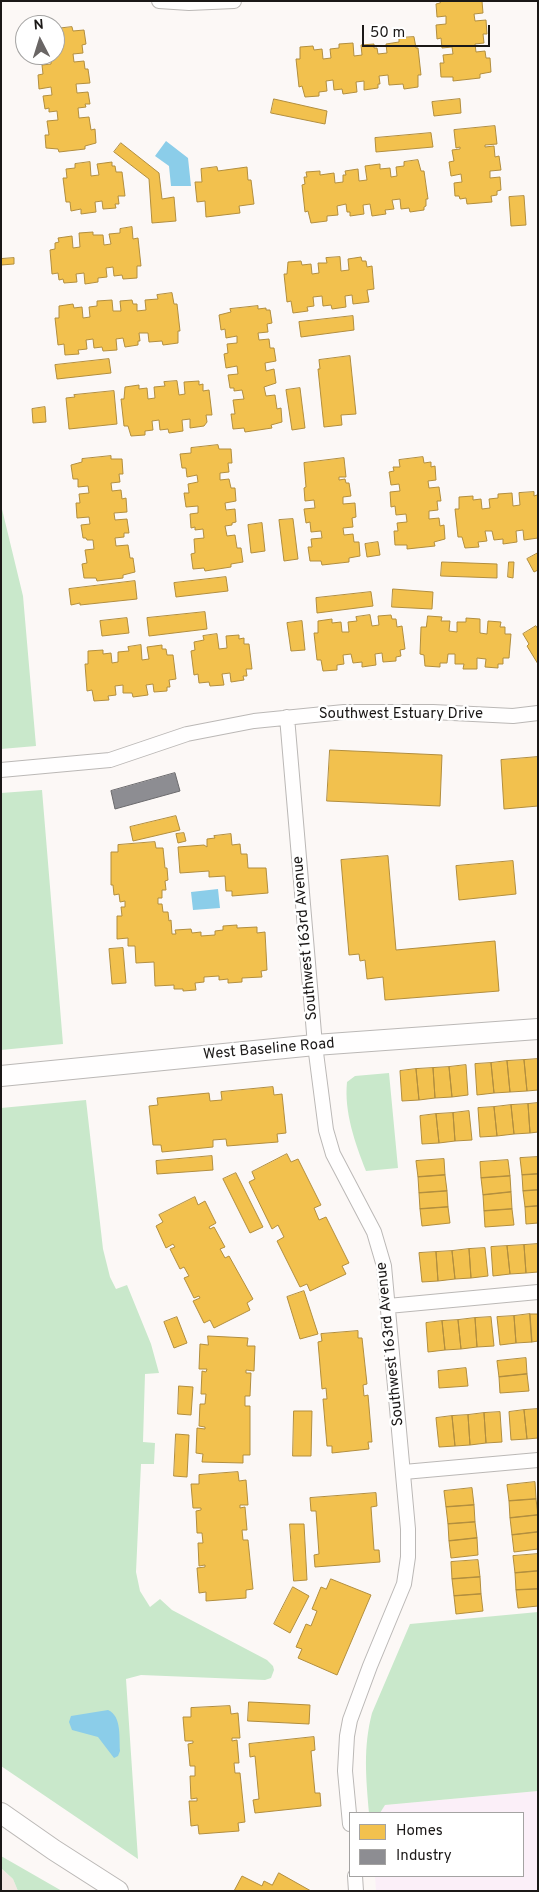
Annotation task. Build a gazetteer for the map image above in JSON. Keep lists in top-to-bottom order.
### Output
{
  "streets": {
    "street": ["Southwest Estuary Drive", "Southwest 163rd Avenue", "West Baseline Road"]
  },
  "crossings": [
    ["Southwest Estuary Drive", "Southwest 163rd Avenue"],
    ["Southwest 163rd Avenue", "West Baseline Road"]
  ],
  "legend": ["Homes", "Industry"],
  "scale_bar": "50 m",
  "north": "top"
}
